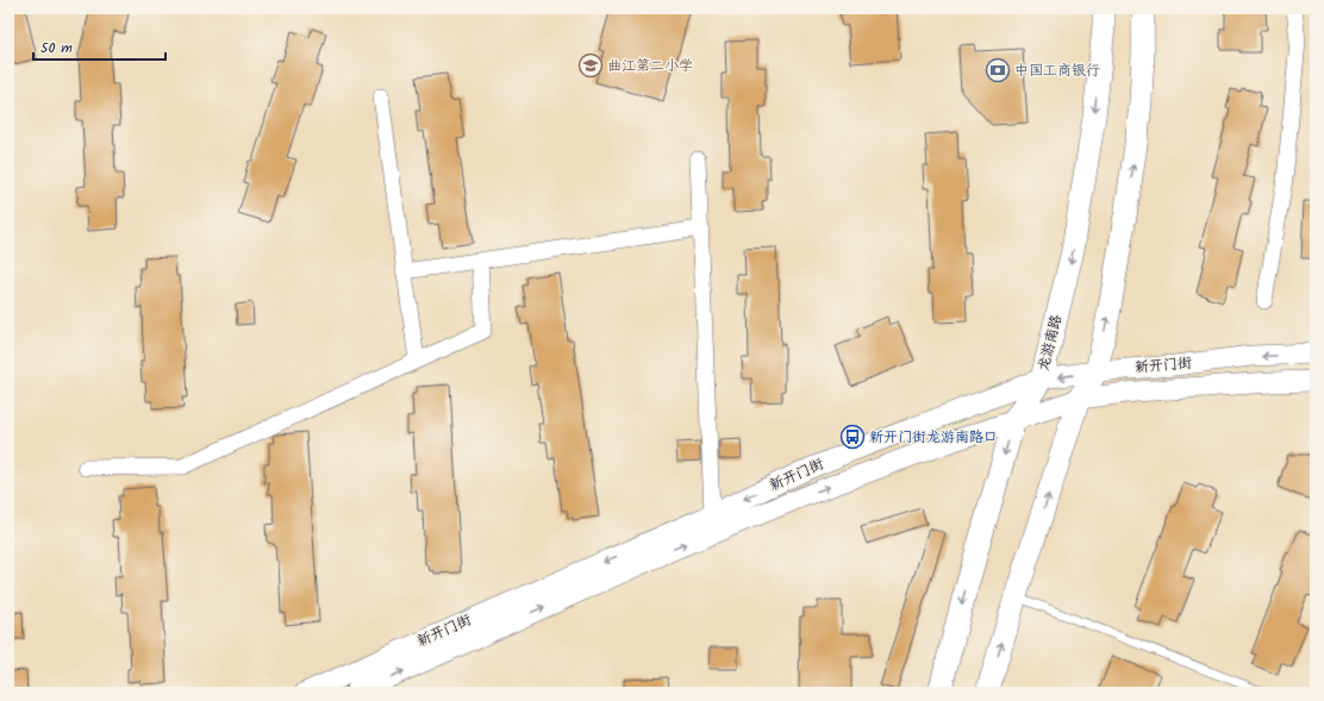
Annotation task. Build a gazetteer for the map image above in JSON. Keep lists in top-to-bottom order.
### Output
{
  "streets": {
    "main road": ["龙游南路"],
    "street": ["新开门街"]
  },
  "crossings": [
    ["龙游南路", "新开门街"]
  ],
  "places": {
    "school or university": ["曲江第二小学"],
    "bank": ["中国工商银行"],
    "bus stop": ["新开门街龙游南路口"]
  },
  "scale_bar": "50 m"
}
